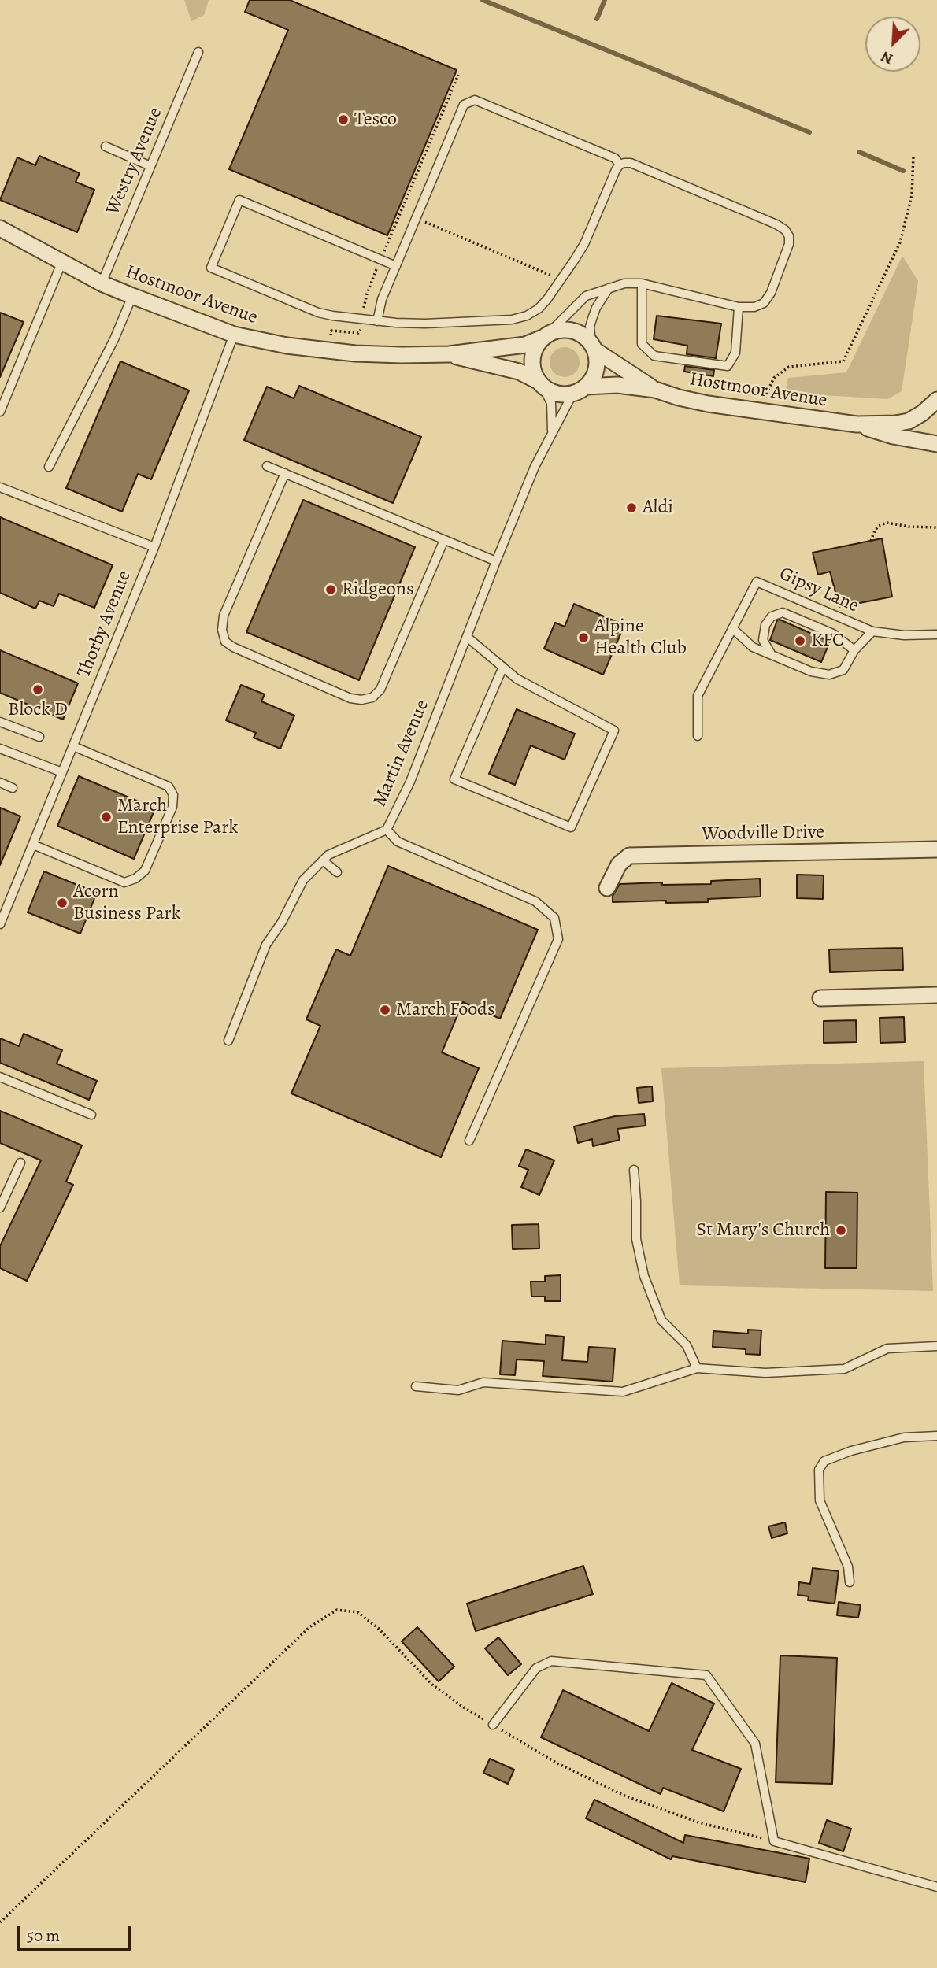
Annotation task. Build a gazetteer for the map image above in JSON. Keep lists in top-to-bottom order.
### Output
{
  "streets": {
    "street": ["Hostmoor Avenue", "Woodville Drive"],
    "lane": [
      "Westry Avenue",
      "Gipsy Lane",
      "Thorby Avenue",
      "Martin Avenue"
    ]
  },
  "crossings": [
    ["Westry Avenue", "Hostmoor Avenue"],
    ["Hostmoor Avenue", "Thorby Avenue"],
    ["Hostmoor Avenue", "Martin Avenue"]
  ],
  "places": [
    "Tesco",
    "Aldi",
    "Ridgeons",
    "Alpine Health Club",
    "KFC",
    "Block D",
    "March Enterprise Park",
    "Acorn Business Park",
    "March Foods",
    "St Mary's Church"
  ],
  "scale_bar": "50 m",
  "north": "bottom left"
}
